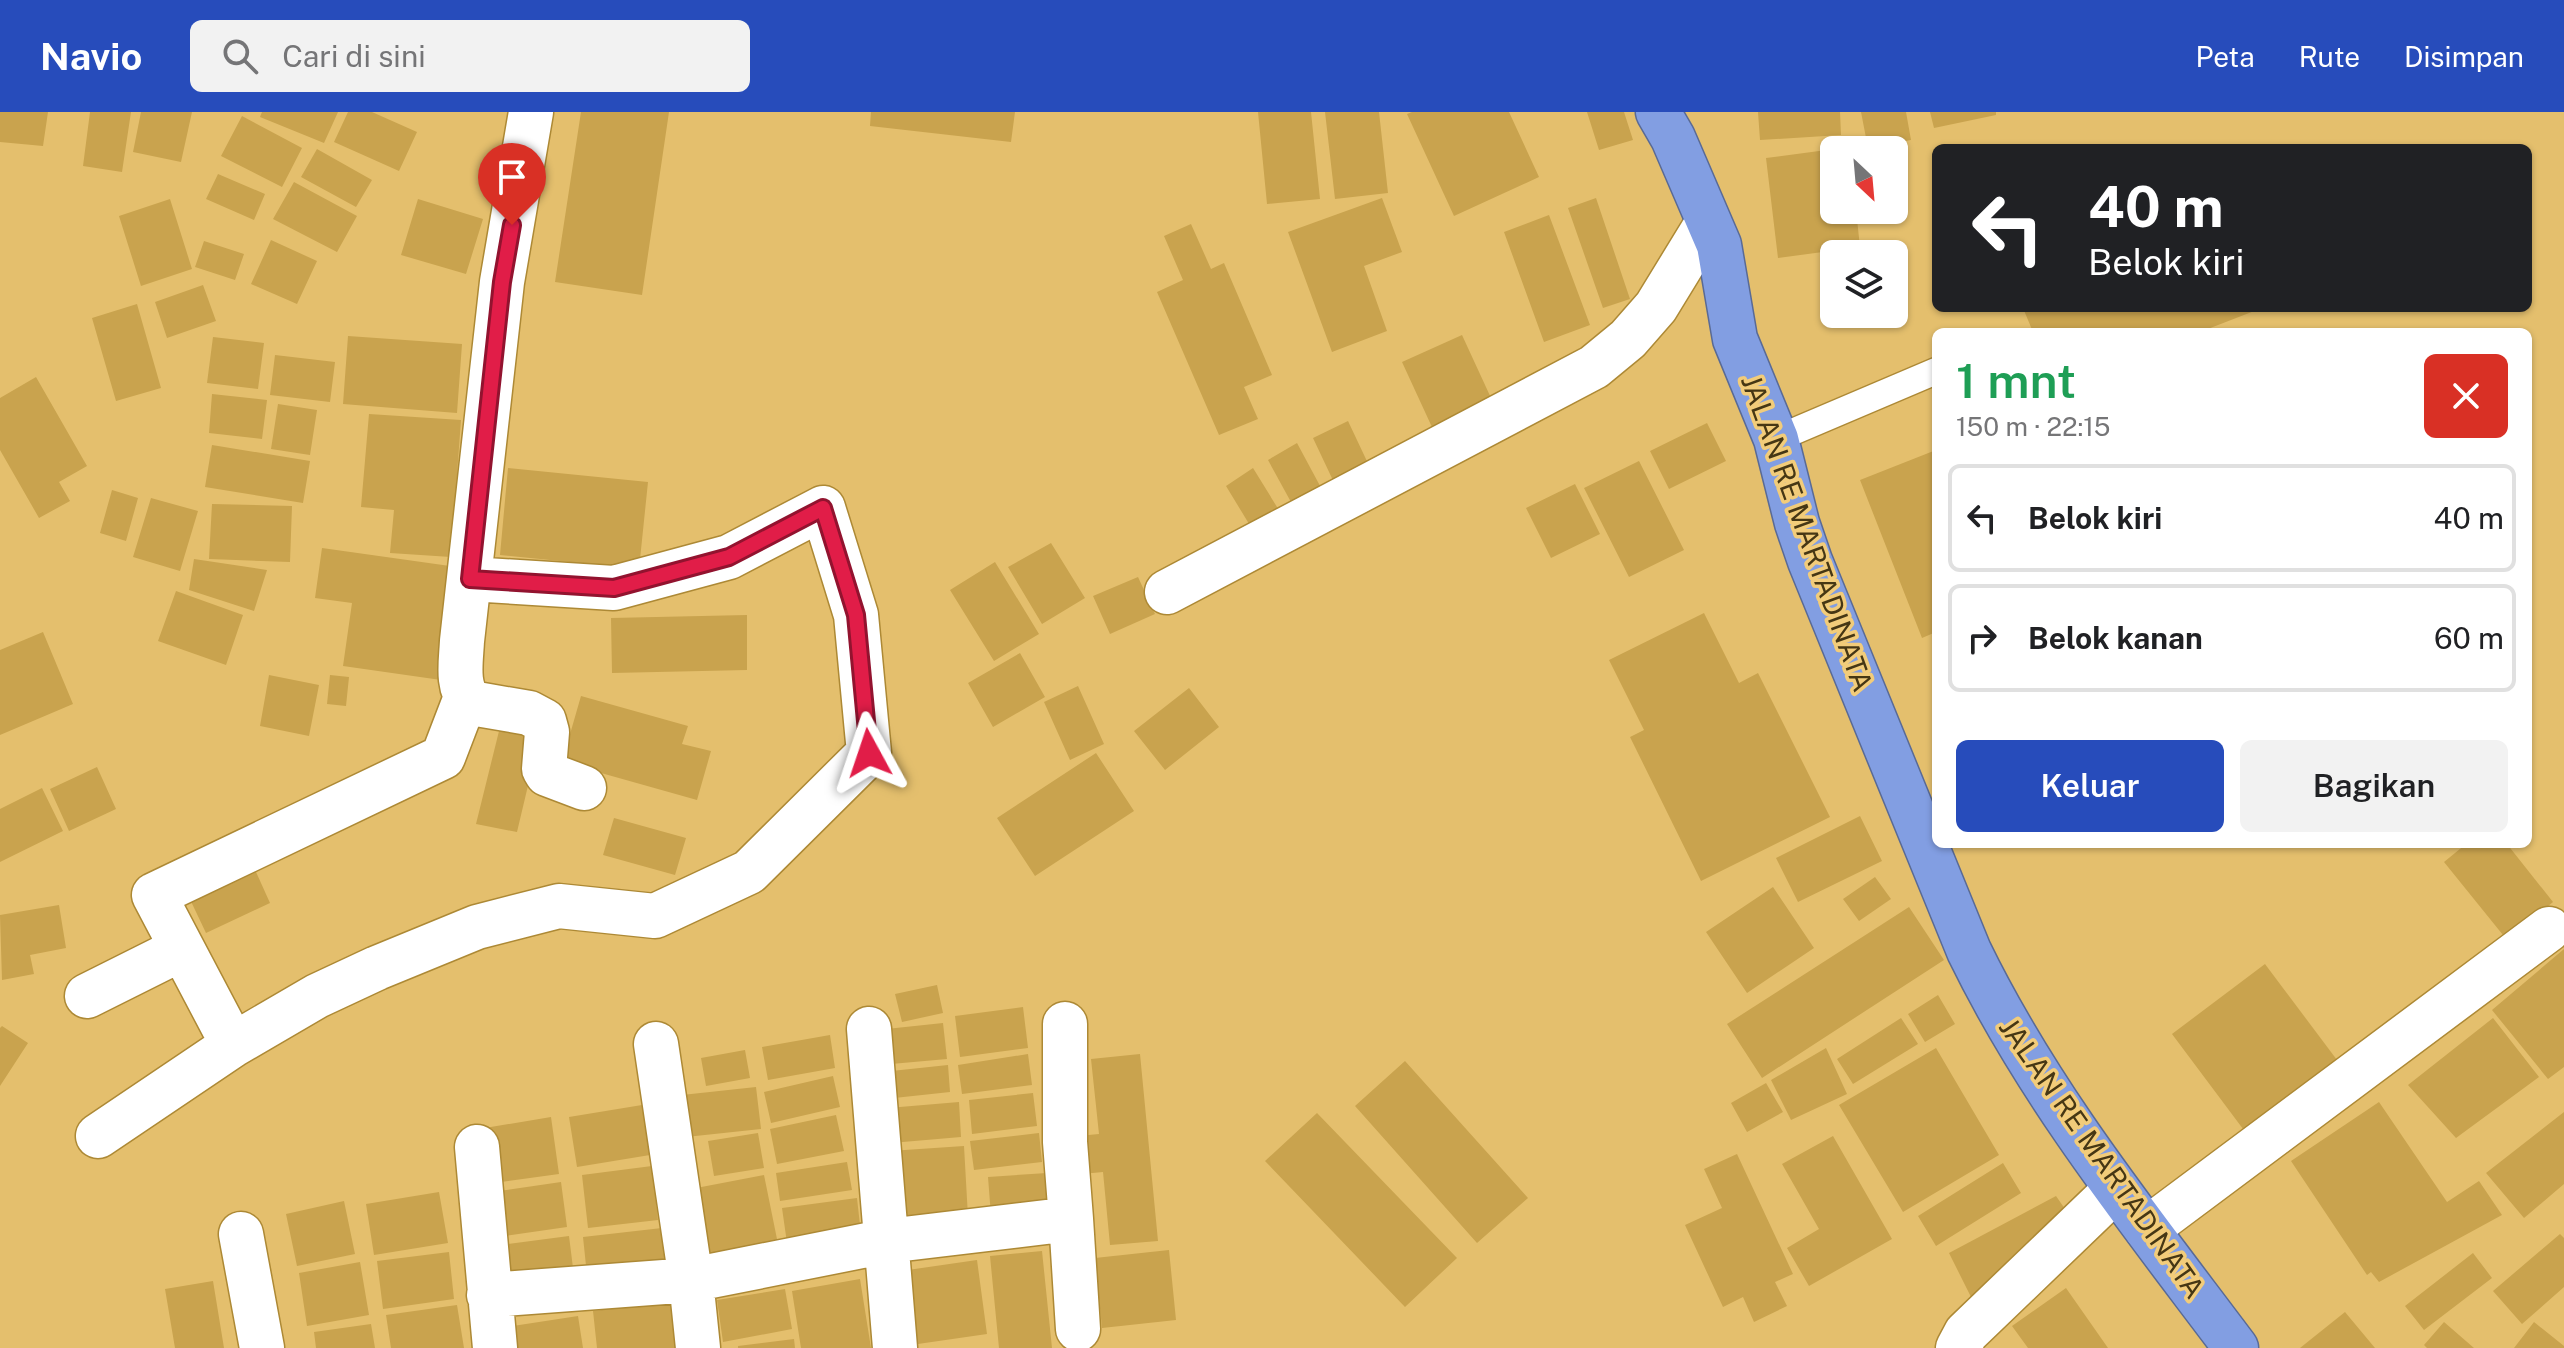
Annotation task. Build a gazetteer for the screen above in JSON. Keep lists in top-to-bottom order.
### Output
{
  "streets": {
    "highway": ["JALAN RE MARTADINATA"]
  },
  "north": "bottom right",
  "page": {
    "header": "Navio",
    "search": "Cari di sini",
    "nav": ["Peta", "Rute", "Disimpan"],
    "turn": ["40 m", "Belok kiri"],
    "heading": ["1 mnt", "150 m · 22:15"],
    "list": [
      {
        "name": "Belok kiri",
        "value": "40 m"
      },
      {
        "name": "Belok kanan",
        "value": "60 m"
      }
    ],
    "buttons": ["Keluar", "Bagikan"]
  }
}
